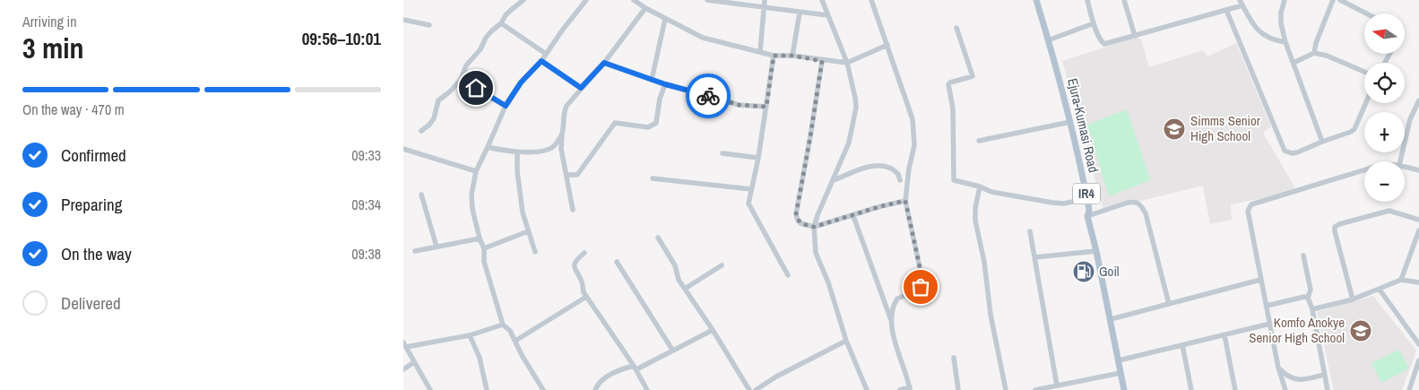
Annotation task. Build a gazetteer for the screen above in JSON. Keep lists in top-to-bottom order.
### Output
{
  "streets": {
    "main road": ["Ejura-Kumasi Road", "IR4"]
  },
  "places": {
    "school or university": ["Simms Senior High School", "Komfo Anokye Senior High School"],
    "fuel station": ["Goil"]
  },
  "north": "left",
  "page": {
    "heading": ["3 min", "Arriving in", "09:56–10:01"],
    "map_buttons": ["+", "−"],
    "bar": "On the way · 470 m",
    "list": [
      ["Confirmed", "09:33"],
      ["Preparing", "09:34"],
      ["On the way", "09:38"],
      "Delivered"
    ]
  }
}
